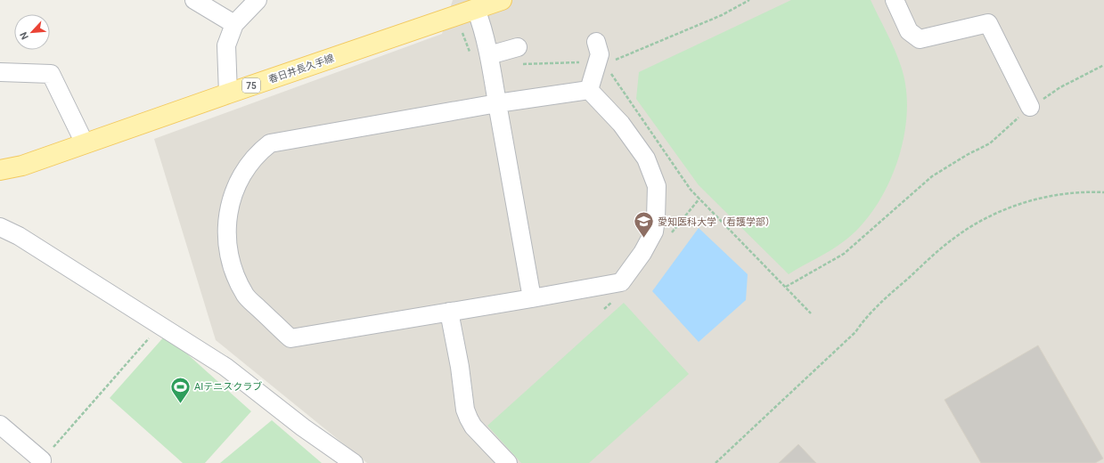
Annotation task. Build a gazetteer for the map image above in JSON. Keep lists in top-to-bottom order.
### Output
{
  "streets": {
    "main road": ["春日井長久手線", "75"]
  },
  "places": {
    "school or university": ["愛知医科大学（看護学部）"],
    "sports": ["AIテニスクラブ"]
  },
  "north": "bottom left"
}
